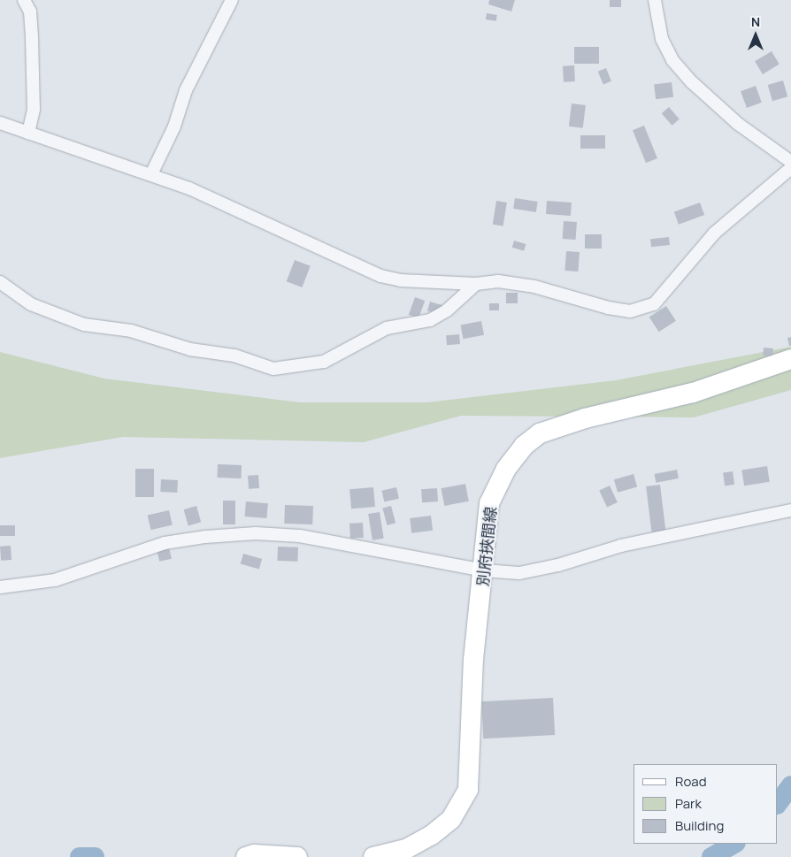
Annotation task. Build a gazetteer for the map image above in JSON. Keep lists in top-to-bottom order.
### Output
{
  "streets": {
    "main road": ["別府挾間線"]
  },
  "legend": ["Road", "Park", "Building"],
  "north": "top"
}
